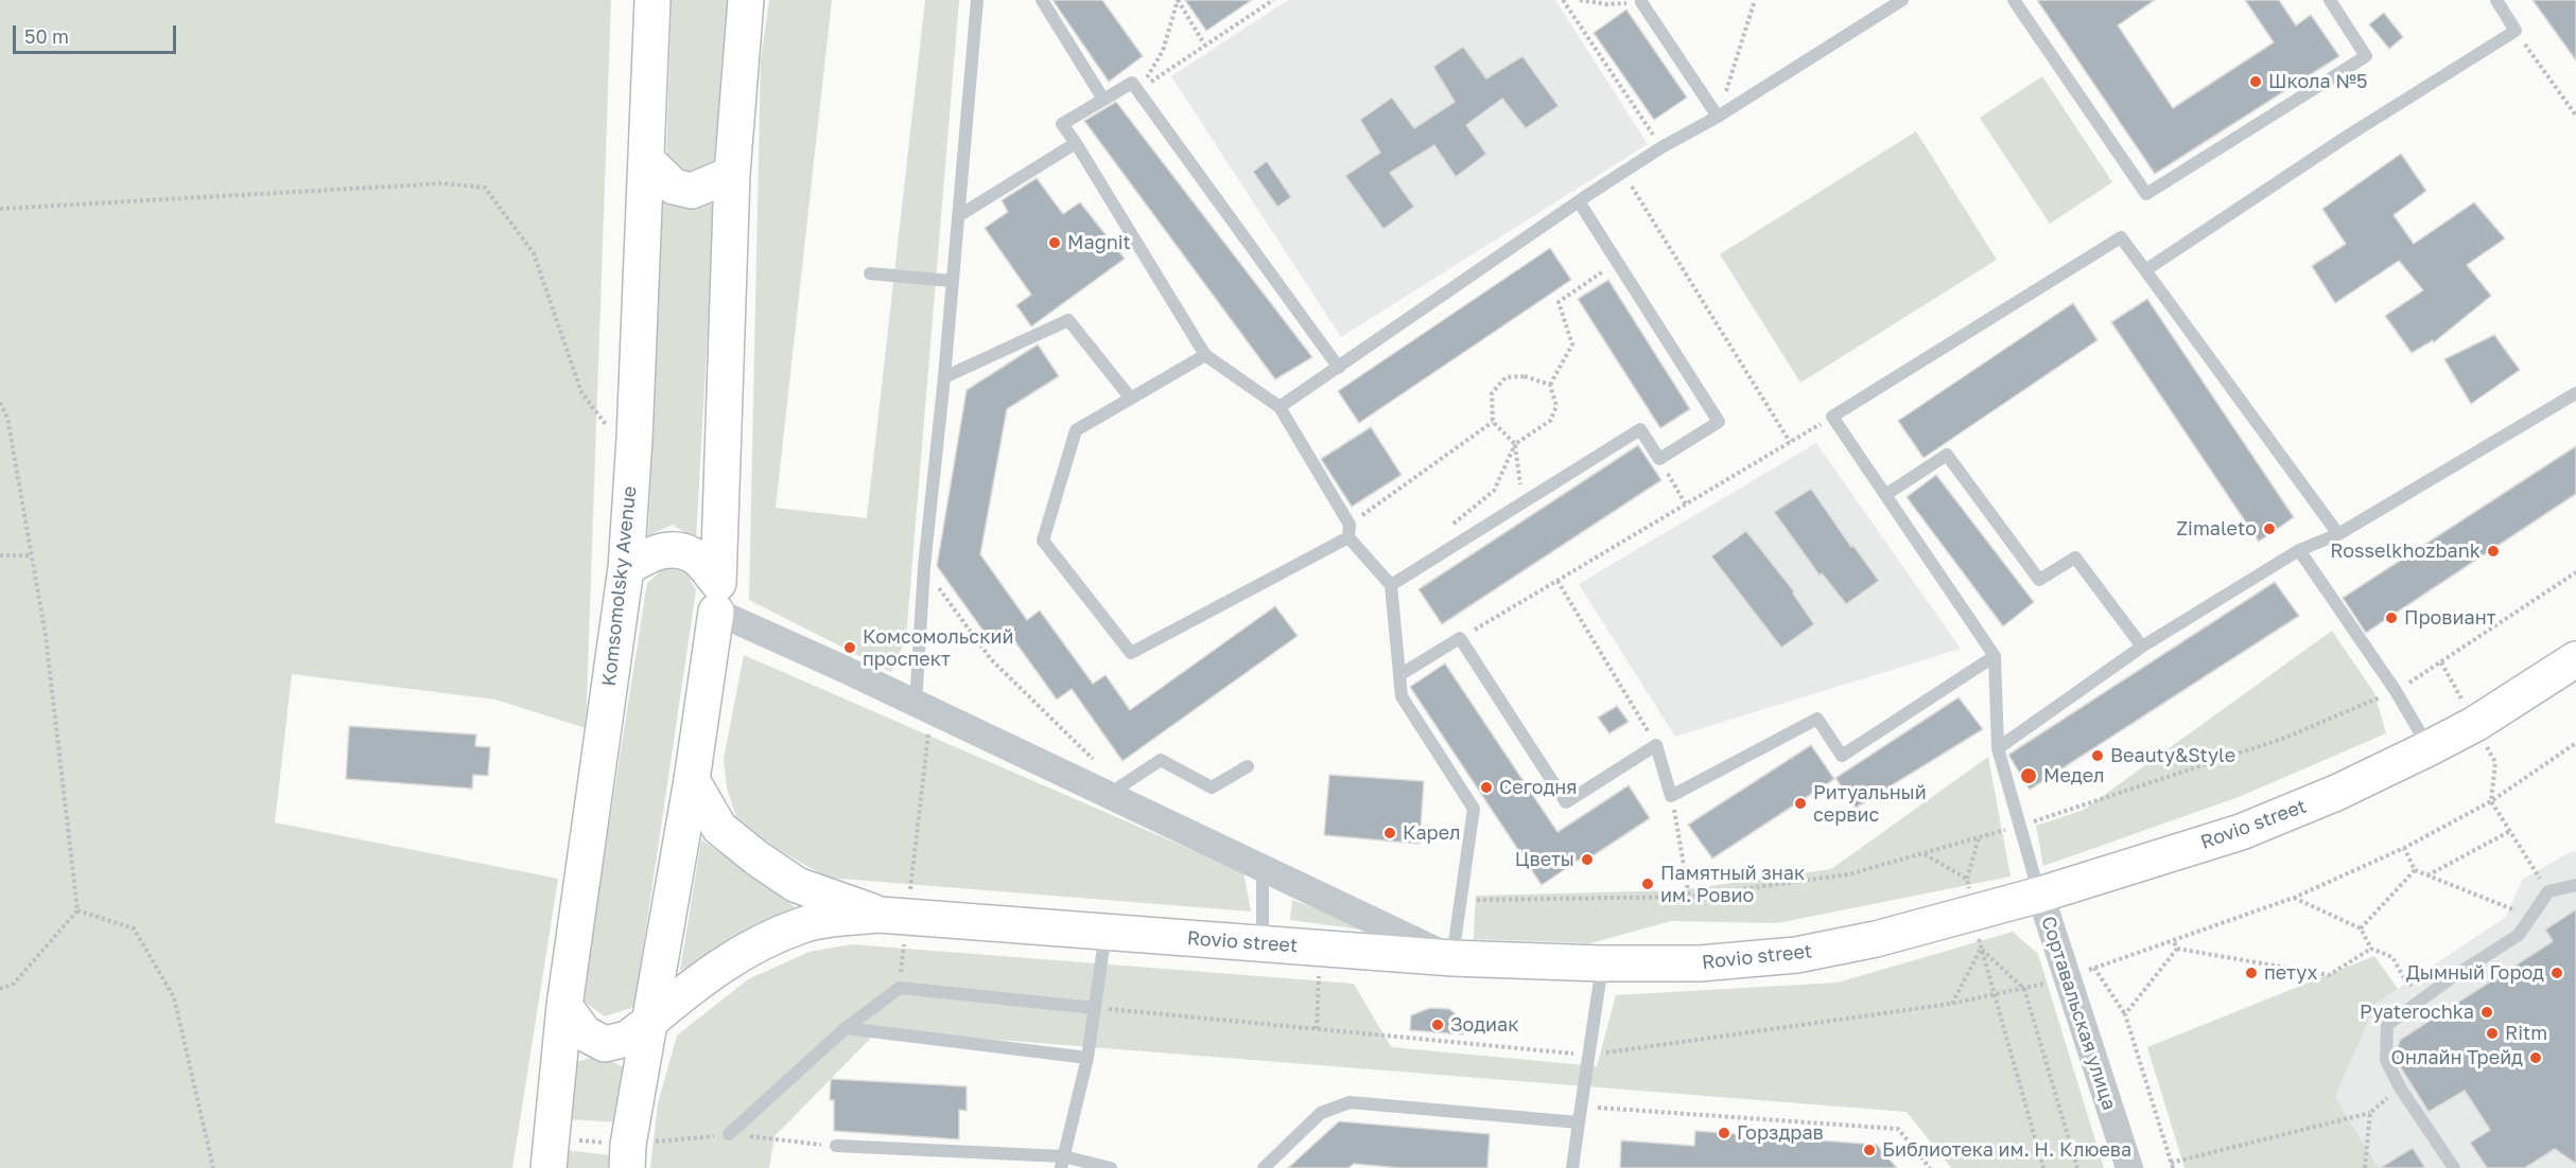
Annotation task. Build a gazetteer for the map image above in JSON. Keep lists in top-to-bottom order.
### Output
{
  "streets": {
    "main road": ["Komsomolsky Avenue", "Rovio street"],
    "street": ["Сортавальская улица"]
  },
  "crossings": [
    ["Komsomolsky Avenue", "Rovio street"],
    ["Rovio street", "Сортавальская улица"]
  ],
  "places": [
    "Школа №5",
    "Magnit",
    "Zimaleto",
    "Rosselkhozbank",
    "Провиант",
    "Комсомольский проспект",
    "Beauty&Style",
    "Медел",
    "Сегодня",
    "Ритуальный сервис",
    "Карел",
    "Цветы",
    "Памятный знак им. Ровио",
    "петух",
    "Дымный Город",
    "Pyaterochka",
    "Зодиак",
    "Ritm",
    "Онлайн Трейд",
    "Горздрав",
    "Библиотека им. Н. Клюева"
  ],
  "scale_bar": "50 m"
}
